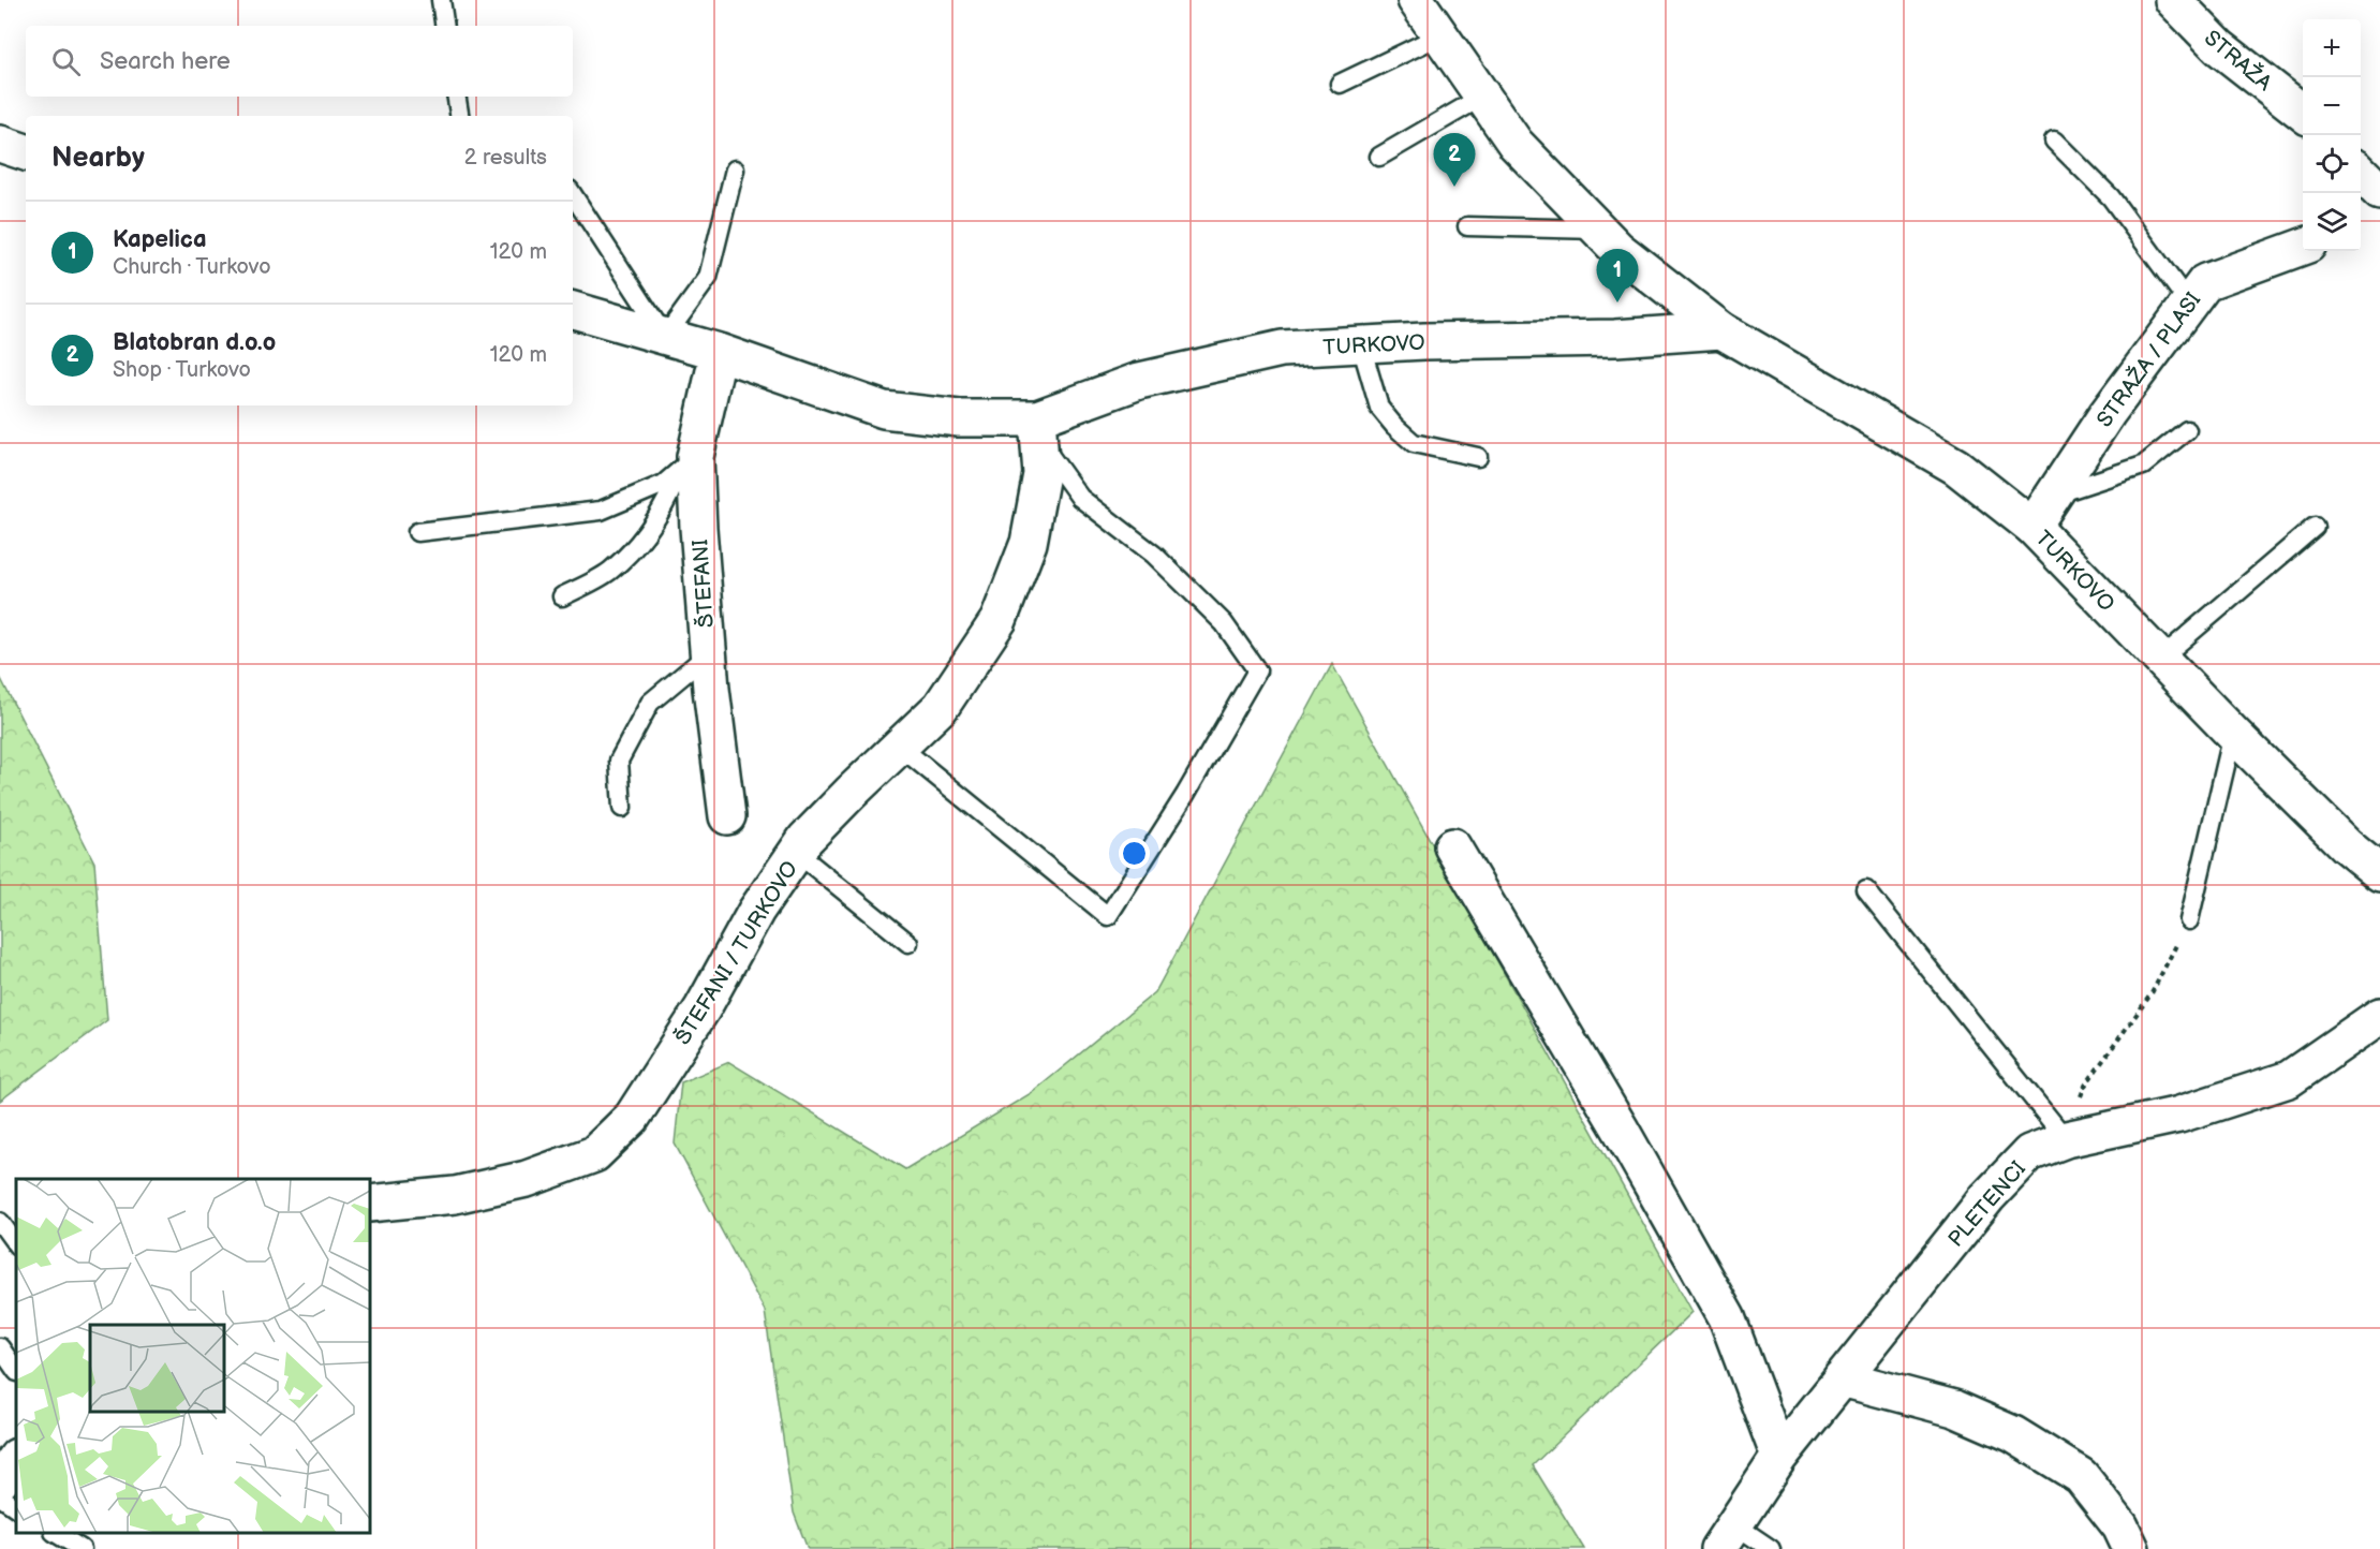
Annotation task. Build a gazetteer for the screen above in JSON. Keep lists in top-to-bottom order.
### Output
{
  "streets": {
    "street": [
      "STRAŽA",
      "TURKOVO",
      "STRAŽA / PLASI",
      "ŠTEFANI",
      "ŠTEFANI / TURKOVO",
      "PLETENCI"
    ]
  },
  "crossings": [
    ["TURKOVO", "STRAŽA / PLASI"],
    ["TURKOVO", "ŠTEFANI / TURKOVO"]
  ],
  "page": {
    "map_buttons": ["+", "−"],
    "search": "Search here",
    "heading": ["Nearby", "2 results"],
    "pins": ["2", "1"],
    "list": [
      {
        "mark": "1",
        "name": "Kapelica",
        "note": "Church · Turkovo",
        "value": "120 m"
      },
      {
        "mark": "2",
        "name": "Blatobran d.o.o",
        "note": "Shop · Turkovo",
        "value": "120 m"
      }
    ]
  }
}
